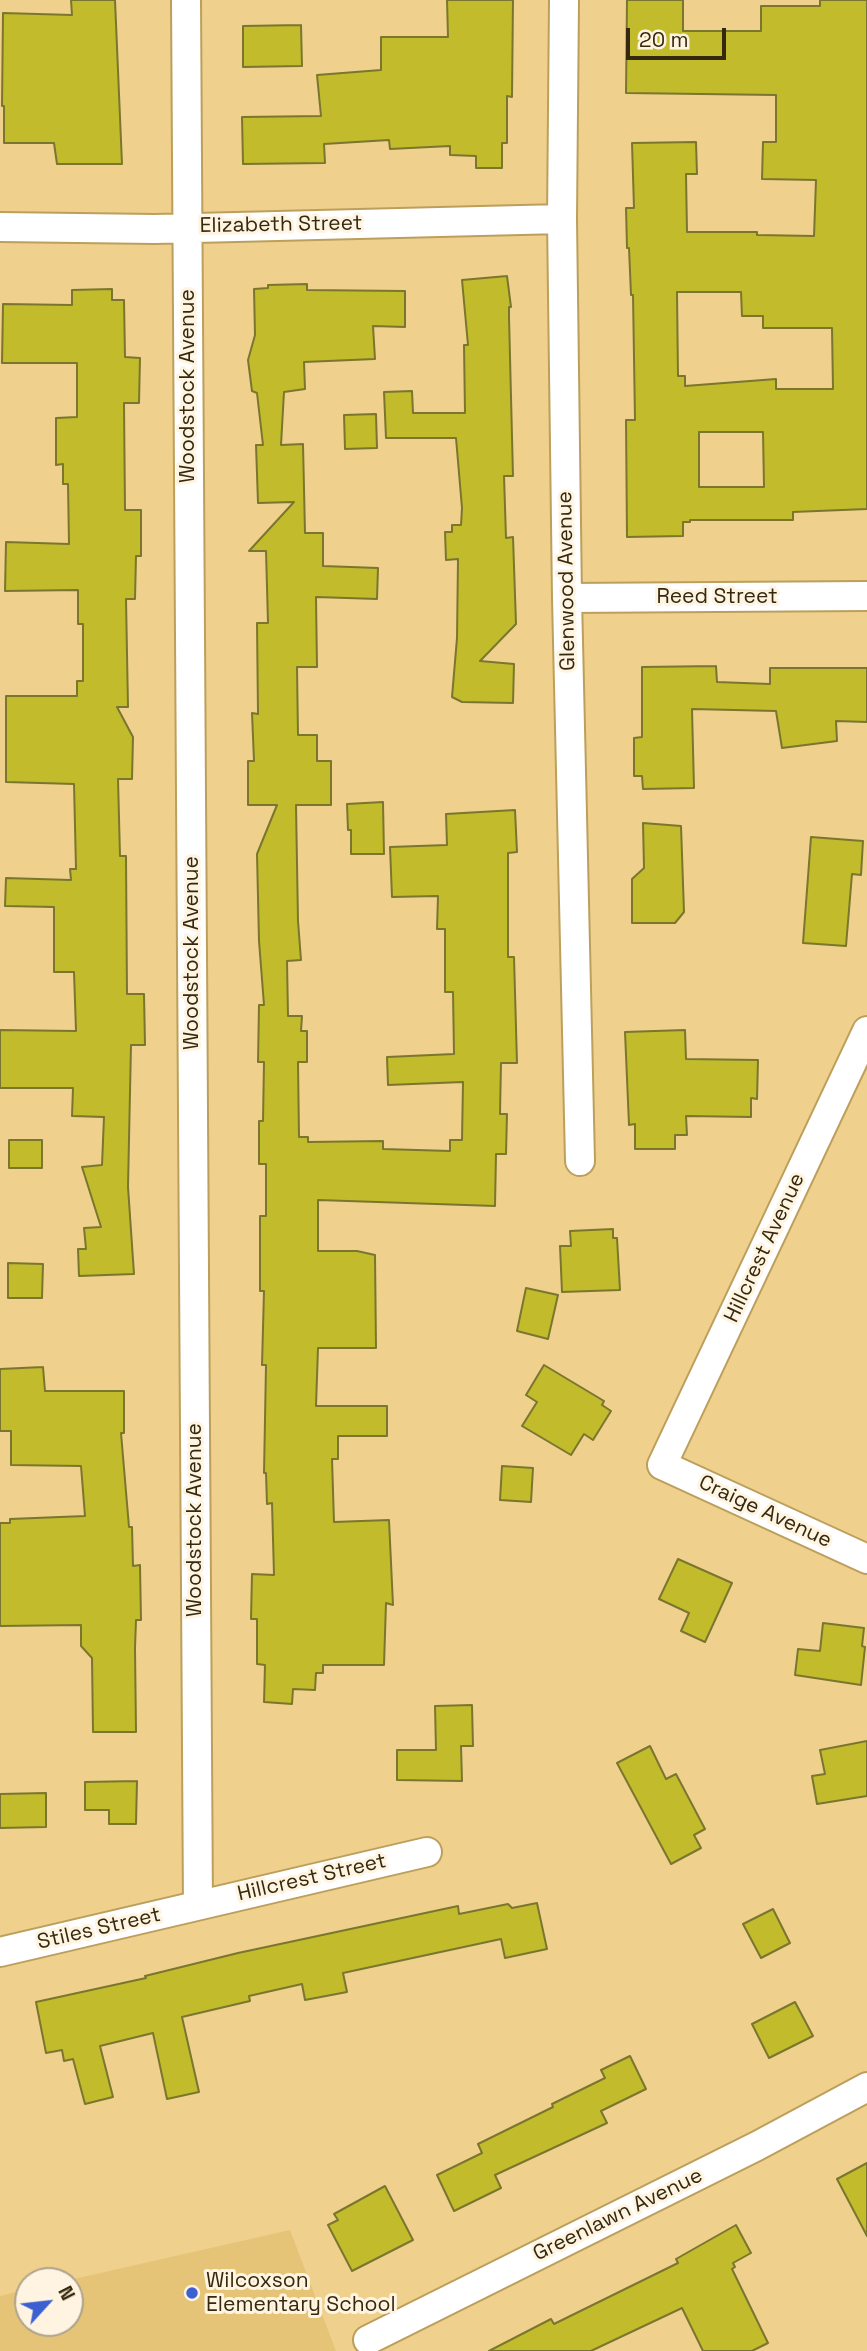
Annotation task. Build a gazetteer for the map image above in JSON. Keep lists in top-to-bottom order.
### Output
{
  "streets": {
    "street": [
      "Elizabeth Street",
      "Woodstock Avenue",
      "Glenwood Avenue",
      "Reed Street",
      "Hillcrest Avenue",
      "Craige Avenue",
      "Hillcrest Street",
      "Stiles Street",
      "Greenlawn Avenue"
    ]
  },
  "crossings": [
    ["Elizabeth Street", "Woodstock Avenue"],
    ["Elizabeth Street", "Glenwood Avenue"],
    ["Woodstock Avenue", "Hillcrest Street"],
    ["Woodstock Avenue", "Stiles Street"],
    ["Glenwood Avenue", "Reed Street"],
    ["Hillcrest Avenue", "Craige Avenue"],
    ["Hillcrest Street", "Stiles Street"]
  ],
  "places": ["Wilcoxson Elementary School"],
  "scale_bar": "20 m",
  "north": "top right"
}
